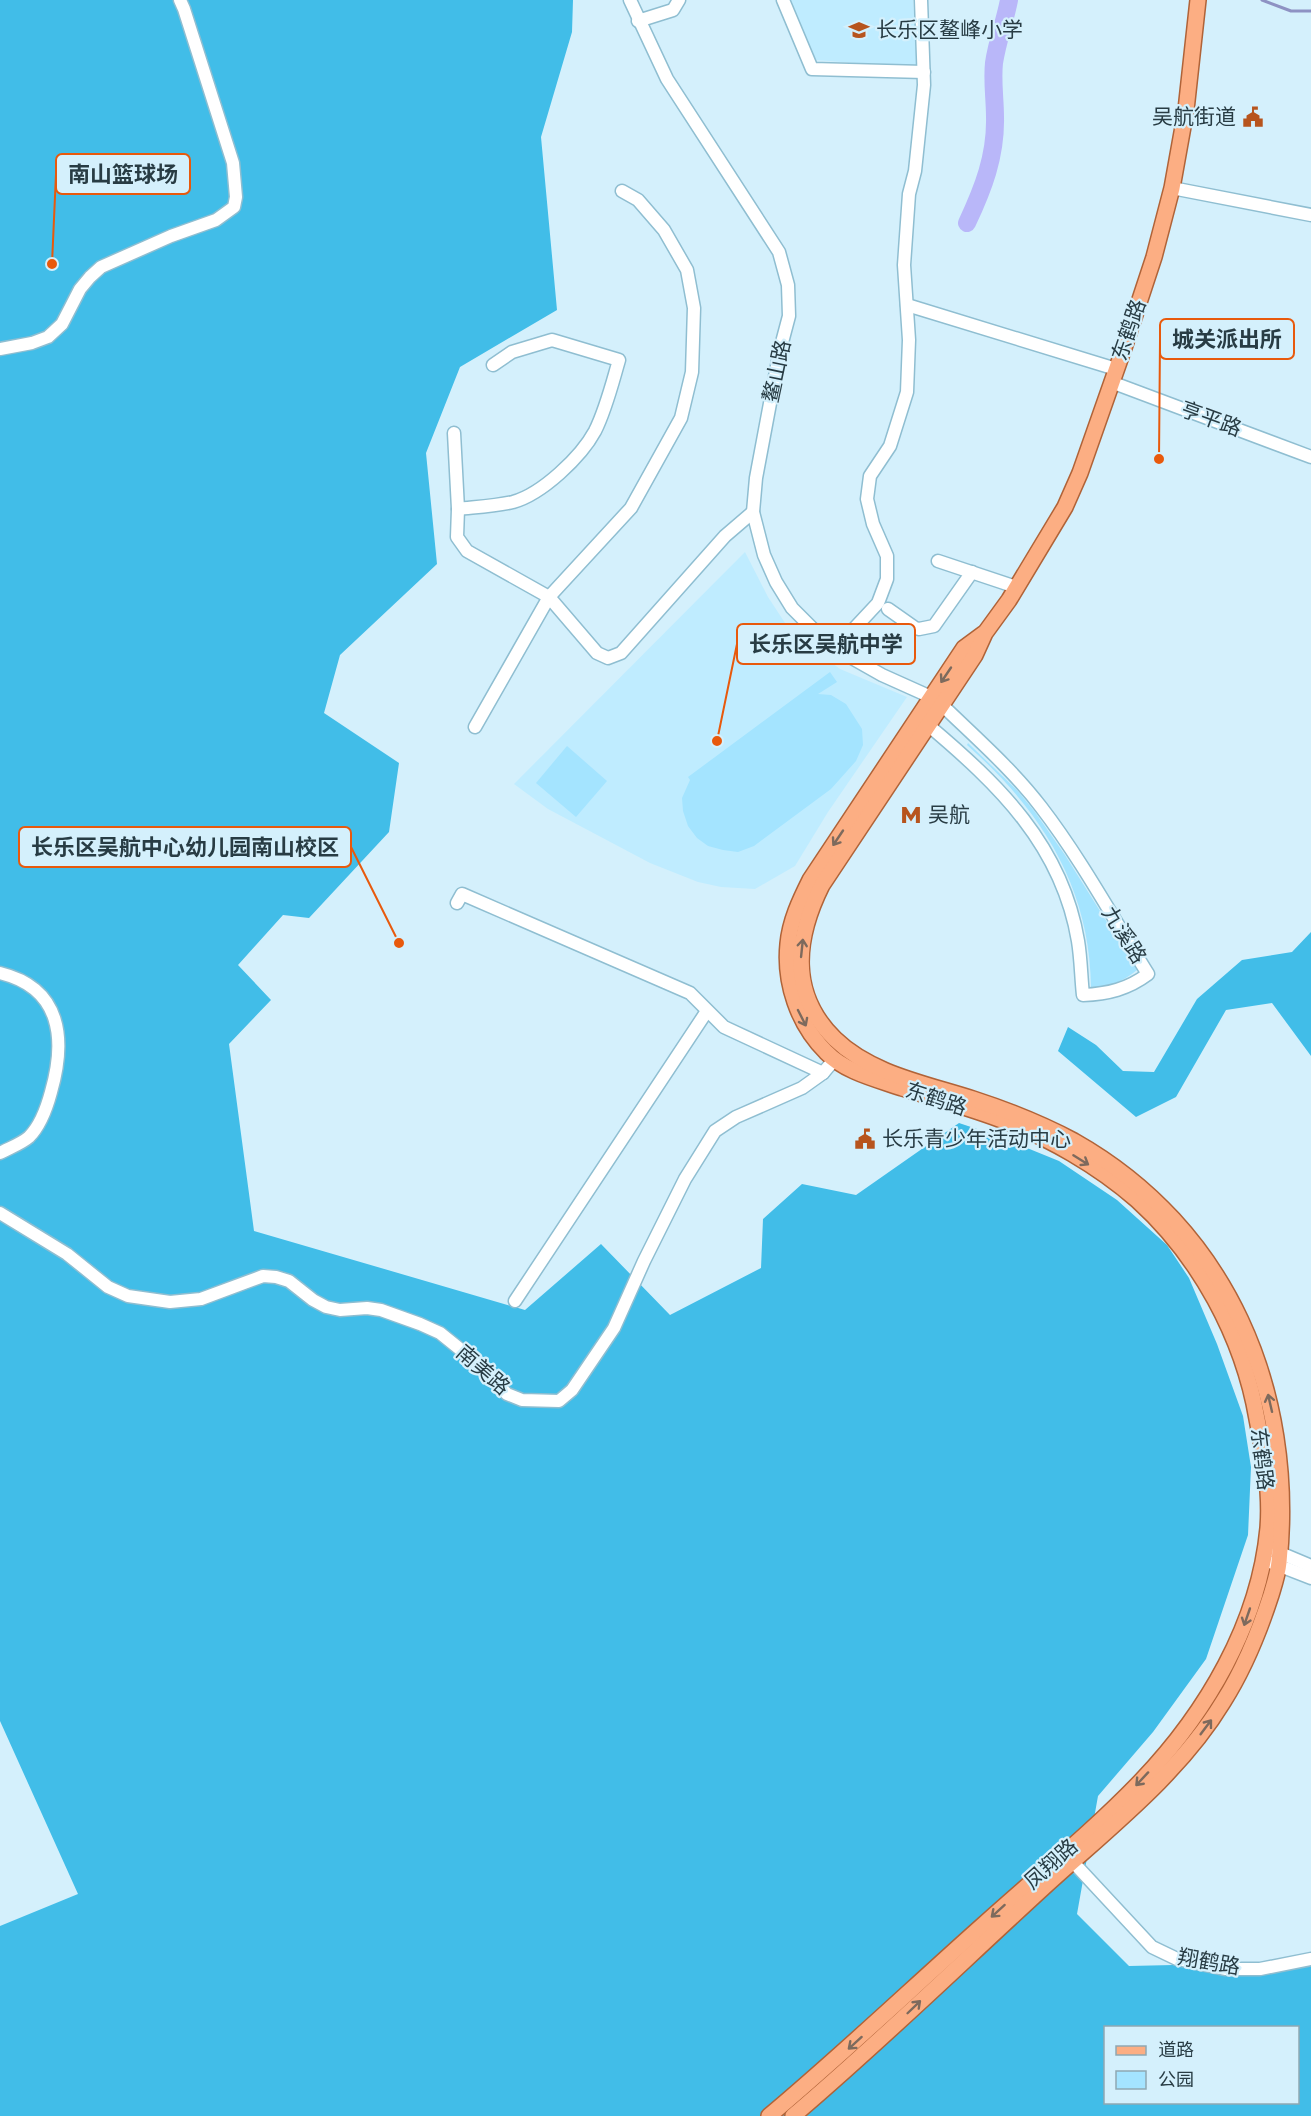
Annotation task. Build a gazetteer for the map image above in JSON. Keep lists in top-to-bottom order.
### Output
{
  "streets": {
    "main road": ["东鹤路", "凤翔路"],
    "street": [
      "鳌山路",
      "亨平路",
      "九溪路",
      "南美路",
      "翔鹤路"
    ]
  },
  "crossings": [
    ["东鹤路", "鳌山路"],
    ["东鹤路", "亨平路"],
    ["东鹤路", "九溪路"],
    ["东鹤路", "南美路"],
    ["东鹤路", "凤翔路"],
    ["鳌山路", "九溪路"],
    ["凤翔路", "翔鹤路"]
  ],
  "places": {
    "school or university": ["长乐区鳌峰小学"],
    "public building": ["吴航街道", "长乐青少年活动中心"],
    "other": [
      "南山篮球场",
      "城关派出所",
      "长乐区吴航中学",
      "长乐区吴航中心幼儿园南山校区"
    ],
    "metro station": ["吴航"]
  },
  "legend": ["道路", "公园"]
}
